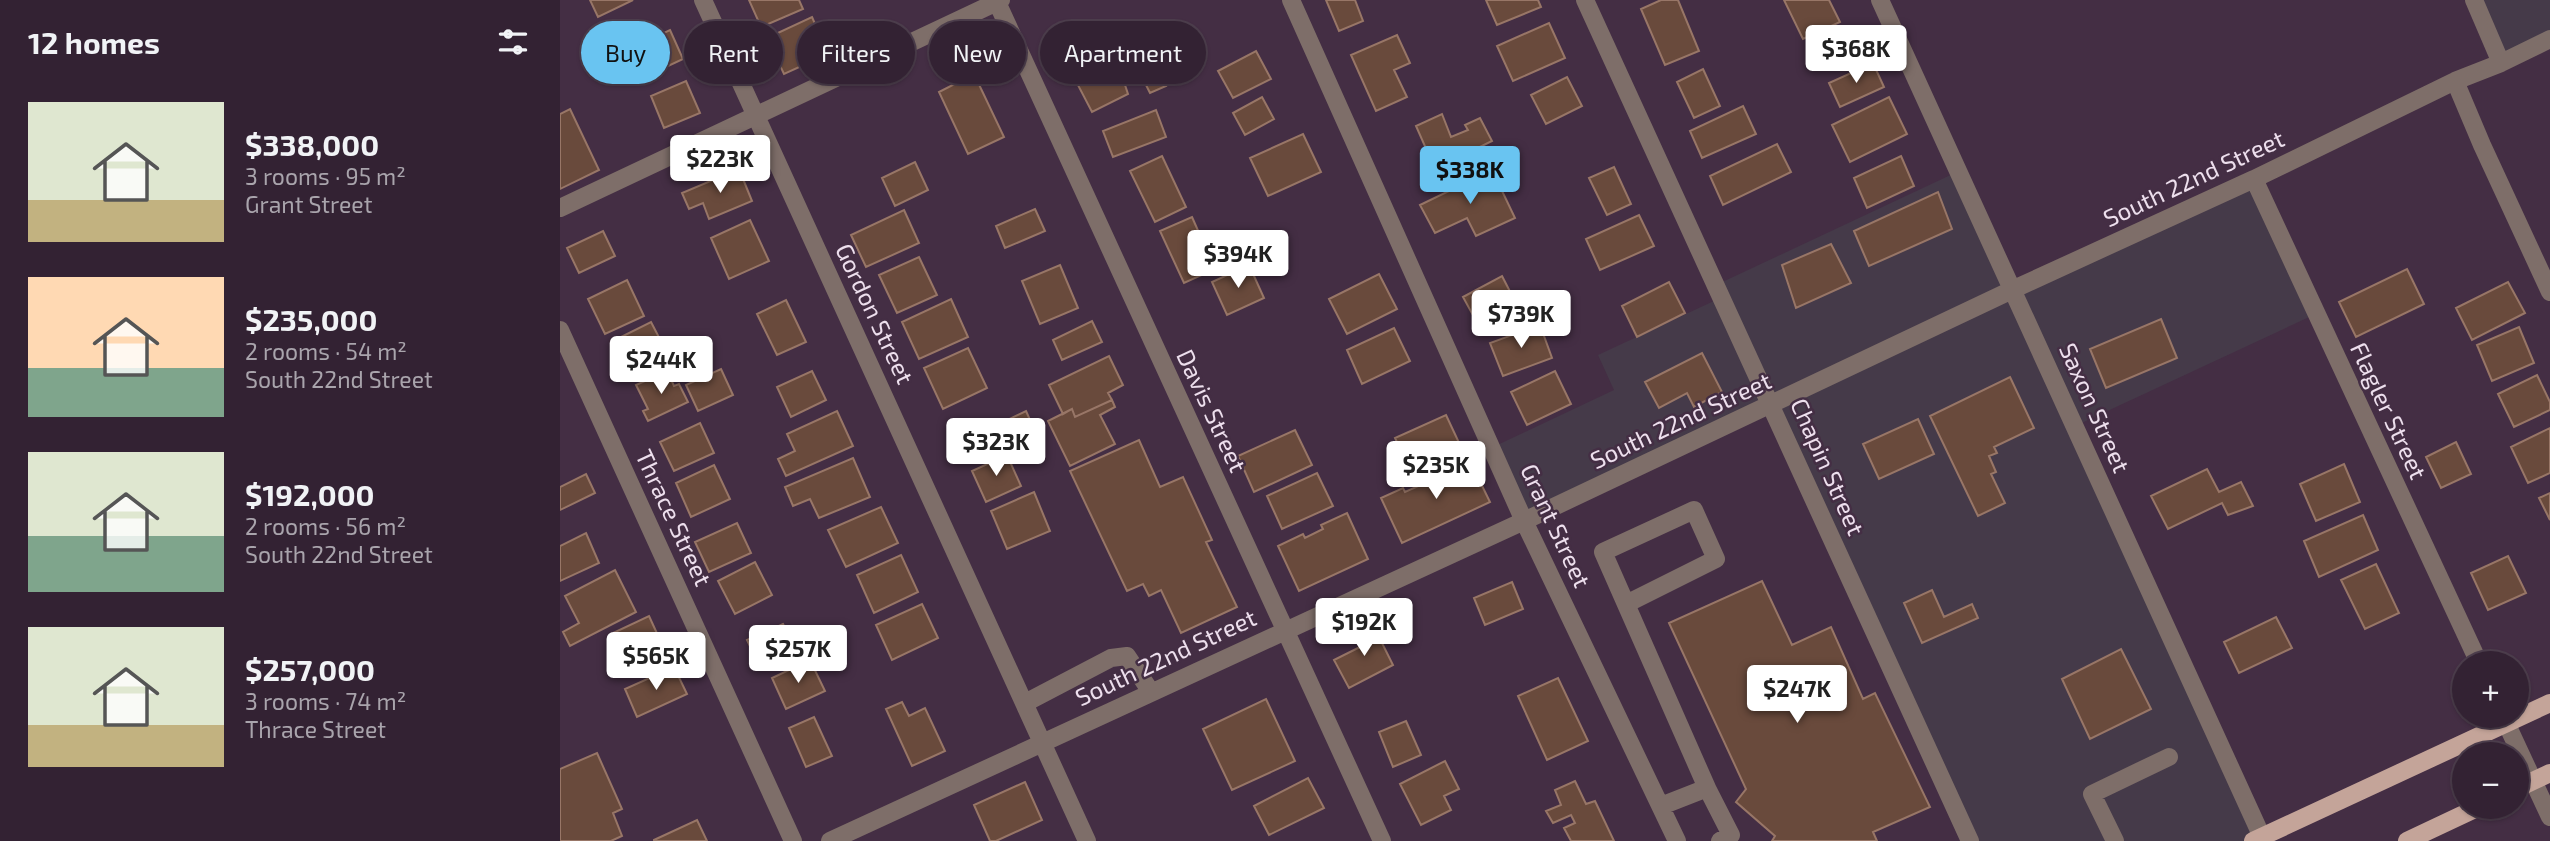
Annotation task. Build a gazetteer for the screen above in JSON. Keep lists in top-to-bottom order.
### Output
{
  "streets": {
    "street": [
      "South 22nd Street",
      "Gordon Street",
      "Saxon Street",
      "Davis Street",
      "Flagler Street",
      "Chapin Street",
      "Thrace Street",
      "Grant Street"
    ]
  },
  "crossings": [
    ["South 22nd Street", "Gordon Street"],
    ["South 22nd Street", "Saxon Street"],
    ["South 22nd Street", "Davis Street"],
    ["South 22nd Street", "Flagler Street"],
    ["South 22nd Street", "Chapin Street"],
    ["South 22nd Street", "Grant Street"]
  ],
  "page": {
    "heading": "12 homes",
    "chip": [
      "Buy",
      "Rent",
      "Filters",
      "New",
      "Apartment"
    ],
    "price": [
      "$368K",
      "$223K",
      "$338K",
      "$394K",
      "$739K",
      "$244K",
      "$323K",
      "$235K",
      "$192K",
      "$257K",
      "$565K",
      "$247K"
    ],
    "list": [
      {
        "name": "$338,000",
        "note": "3 rooms · 95 m² · Grant Street"
      },
      {
        "name": "$235,000",
        "note": "2 rooms · 54 m² · South 22nd Street"
      },
      {
        "name": "$192,000",
        "note": "2 rooms · 56 m² · South 22nd Street"
      },
      {
        "name": "$257,000",
        "note": "3 rooms · 74 m² · Thrace Street"
      }
    ],
    "map_buttons": ["+", "−"]
  }
}
